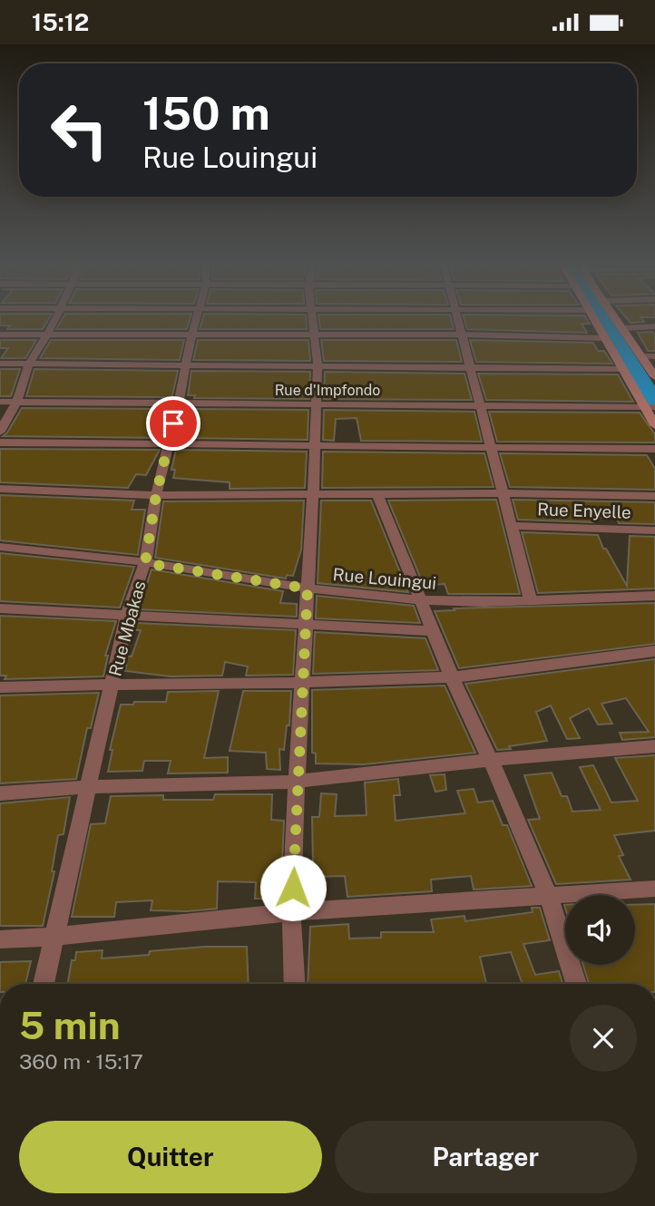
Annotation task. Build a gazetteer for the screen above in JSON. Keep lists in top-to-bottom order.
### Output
{
  "streets": {
    "street": [
      "Rue d'Impfondo",
      "Rue Enyelle",
      "Rue Louingui",
      "Rue Mbakas"
    ]
  },
  "crossings": [
    ["Rue d'Impfondo", "Rue Mbakas"],
    ["Rue Louingui", "Rue Mbakas"]
  ],
  "page": {
    "status": "15:12",
    "turn": ["150 m", "Rue Louingui"],
    "heading": ["5 min", "360 m · 15:17"],
    "buttons": ["Quitter", "Partager"]
  }
}
